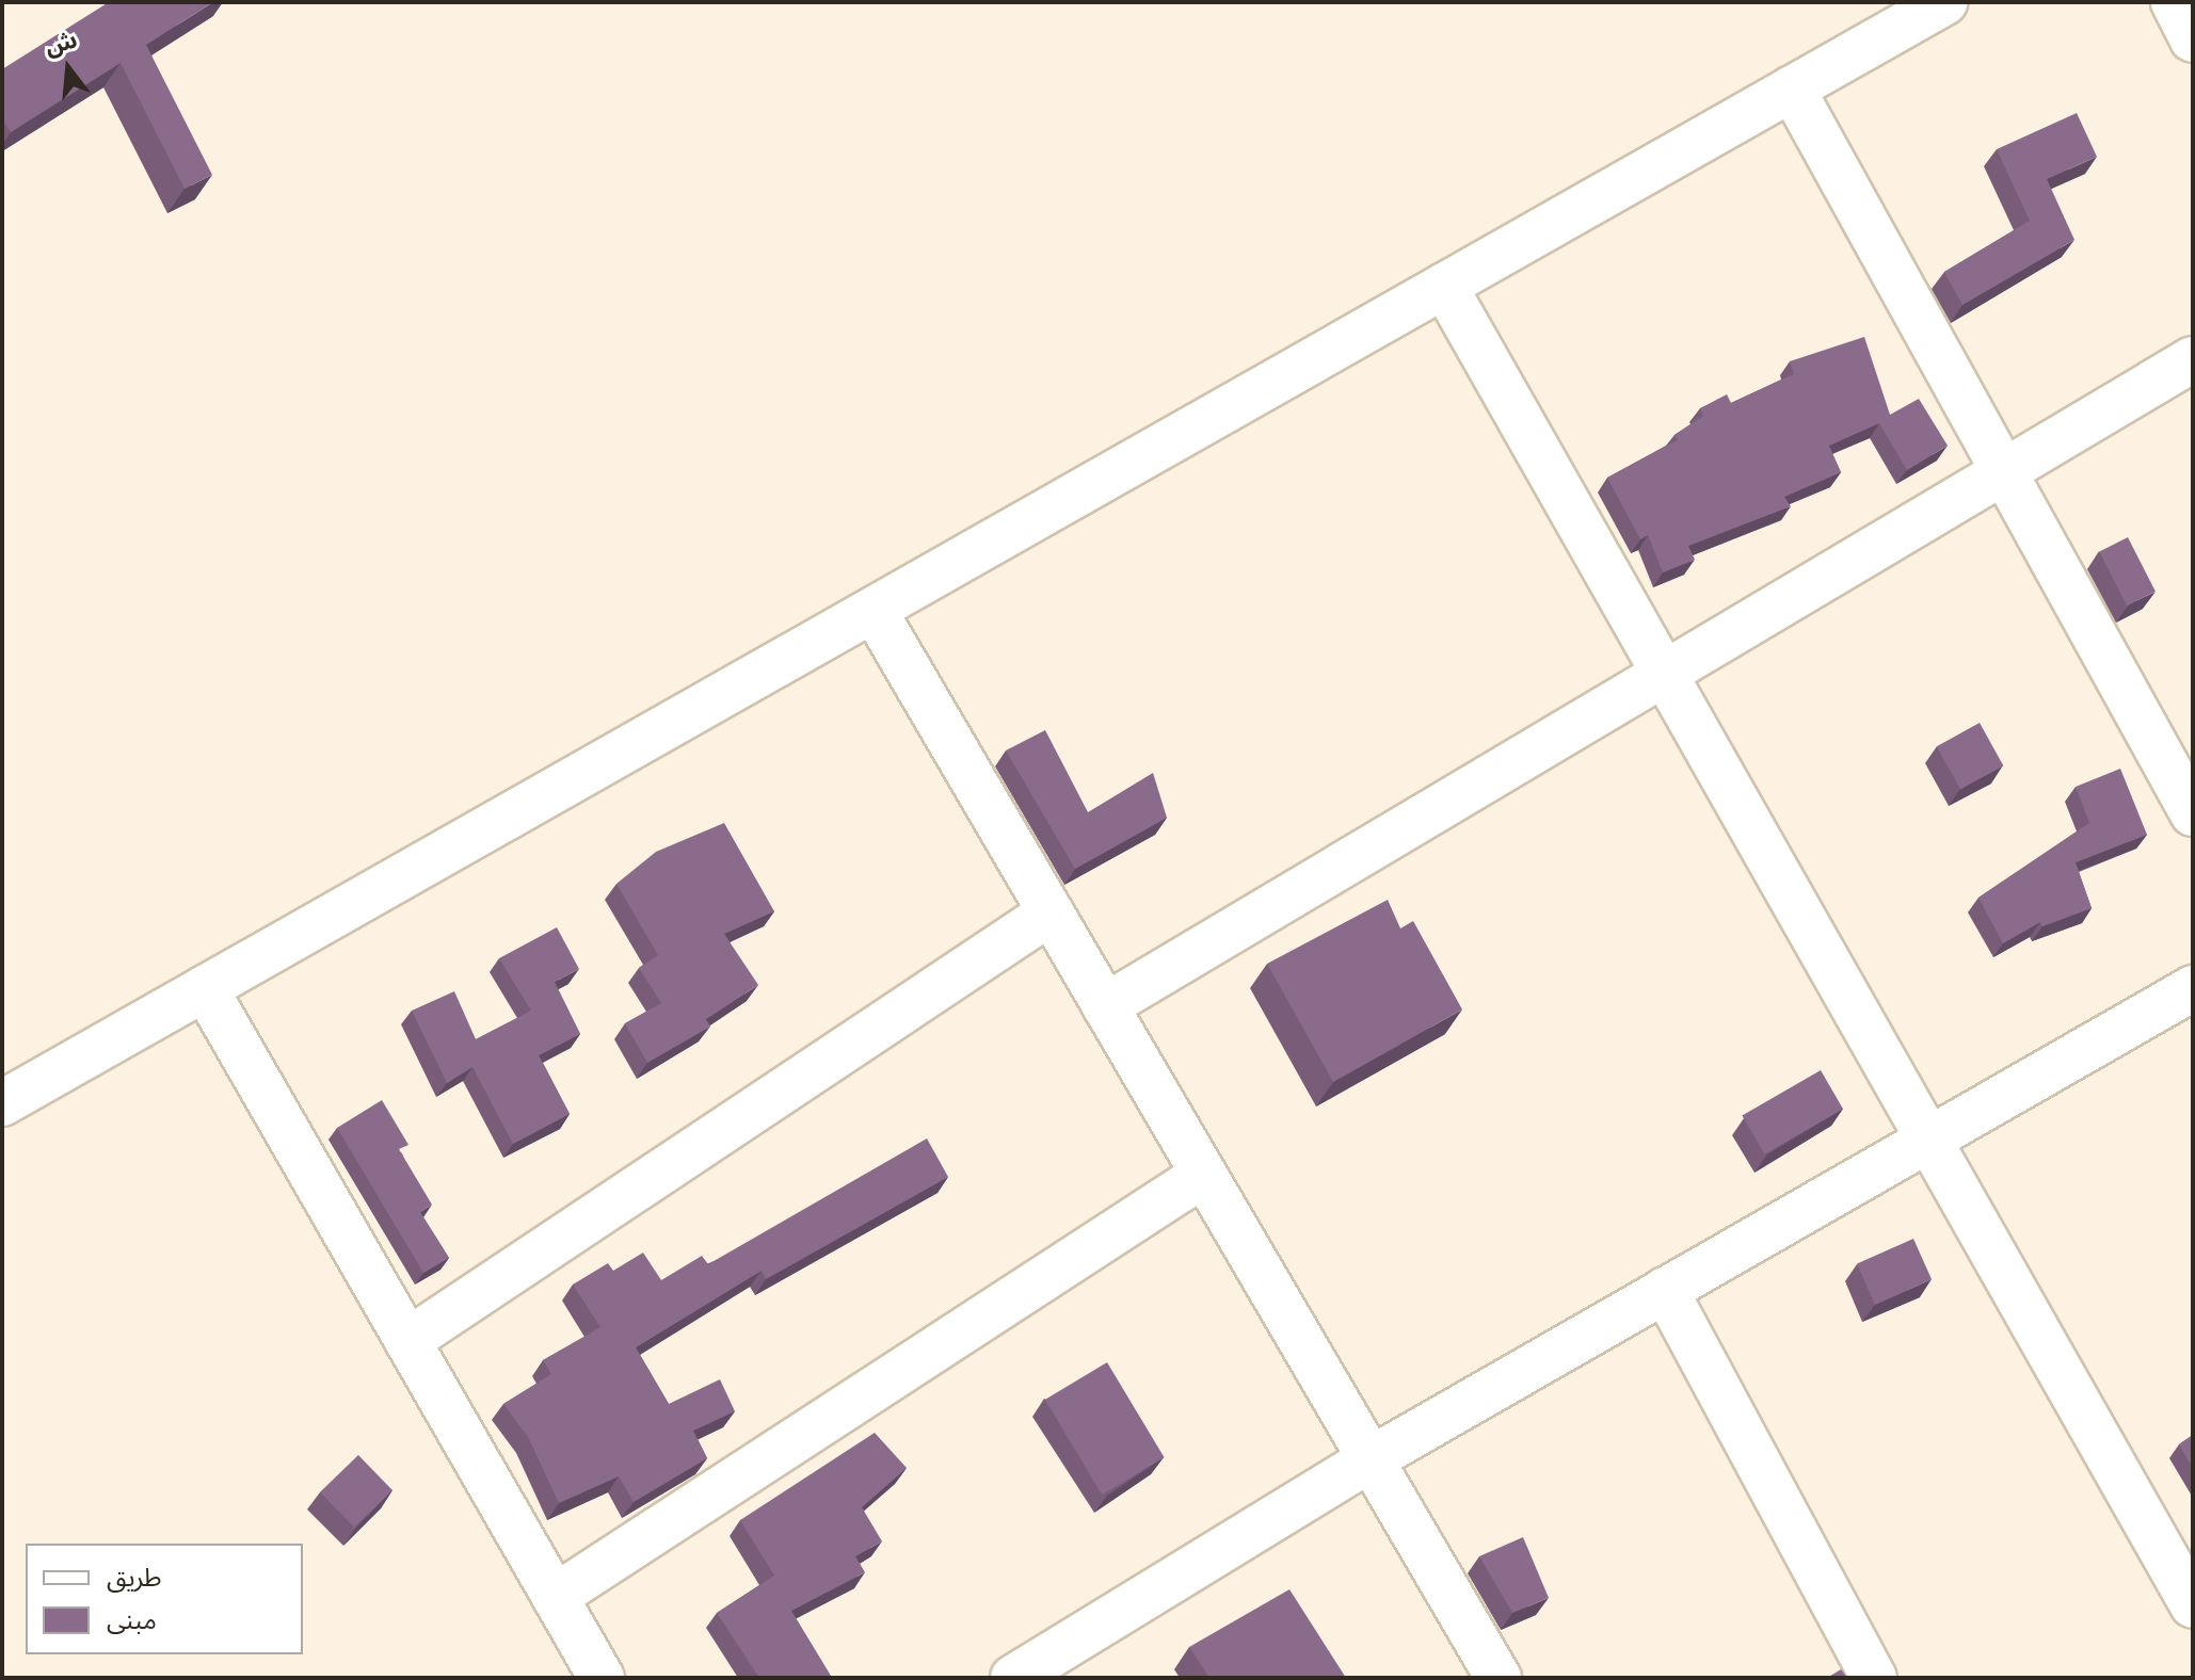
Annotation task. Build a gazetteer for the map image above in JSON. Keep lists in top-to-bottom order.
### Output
{
  "legend": ["طريق", "مبنى"],
  "north": "top"
}
